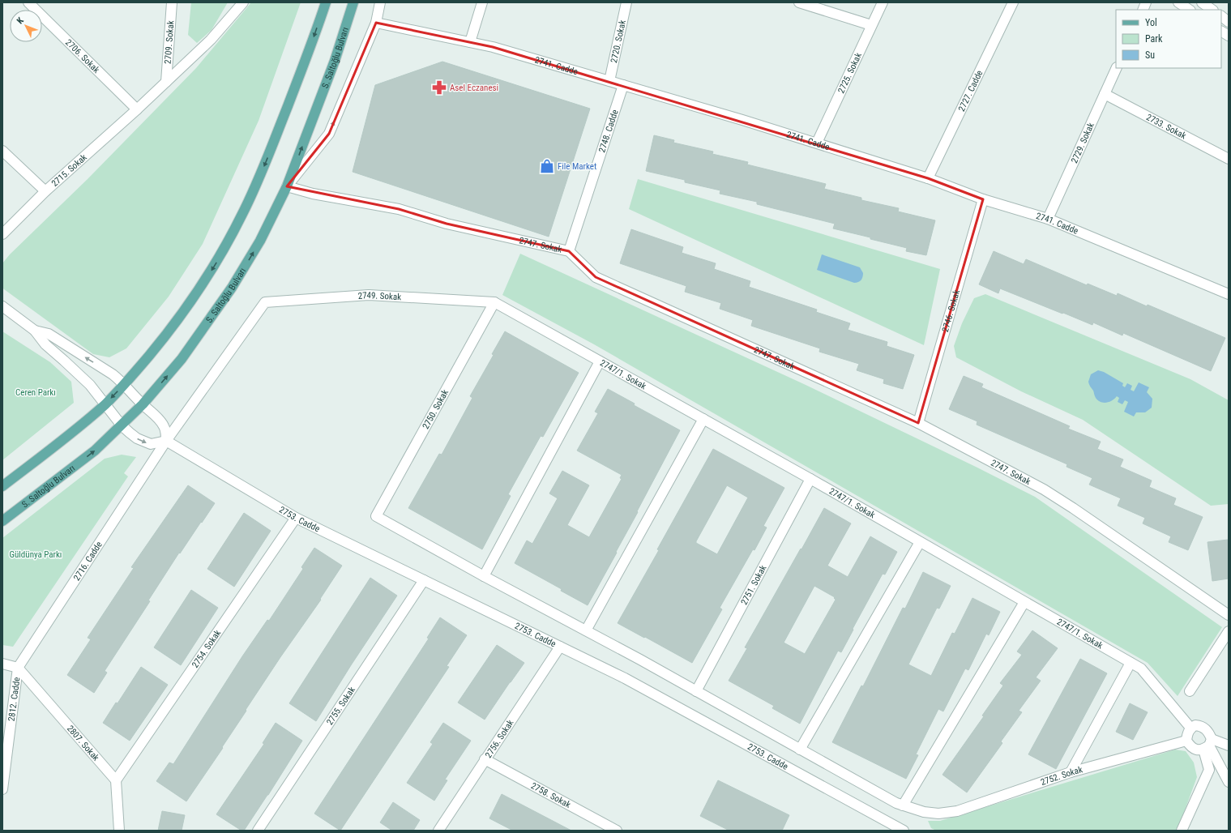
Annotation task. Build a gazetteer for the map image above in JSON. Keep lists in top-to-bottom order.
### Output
{
  "streets": {
    "main road": ["S. Saltoğlu Bulvarı"],
    "street": [
      "2720. Sokak",
      "2709. Sokak",
      "2706. Sokak",
      "2741. Cadde",
      "2725. Sokak",
      "2727. Cadde",
      "2733. Sokak",
      "2748. Cadde",
      "2729. Sokak",
      "2715. Sokak",
      "2747. Sokak",
      "2749. Sokak",
      "2746. Sokak",
      "2747/1. Sokak",
      "2750. Sokak",
      "2753. Cadde",
      "2716. Cadde",
      "2751. Sokak",
      "2754. Sokak",
      "2812. Cadde",
      "2755. Sokak",
      "2756. Sokak",
      "2807. Sokak",
      "2752. Sokak",
      "2758. Sokak"
    ]
  },
  "crossings": [
    ["2720. Sokak", "2741. Cadde"],
    ["2709. Sokak", "2715. Sokak"],
    ["2706. Sokak", "2715. Sokak"],
    ["S. Saltoğlu Bulvarı", "2747. Sokak"],
    ["2741. Cadde", "2725. Sokak"],
    ["2741. Cadde", "2727. Cadde"],
    ["2741. Cadde", "2748. Cadde"],
    ["2741. Cadde", "2729. Sokak"],
    ["2741. Cadde", "2746. Sokak"],
    ["2733. Sokak", "2729. Sokak"],
    ["2748. Cadde", "2747. Sokak"],
    ["2747. Sokak", "2746. Sokak"],
    ["2749. Sokak", "2747/1. Sokak"],
    ["2749. Sokak", "2750. Sokak"],
    ["2749. Sokak", "2716. Cadde"],
    ["2747/1. Sokak", "2750. Sokak"],
    ["2747/1. Sokak", "2751. Sokak"],
    ["2747/1. Sokak", "2752. Sokak"],
    ["2750. Sokak", "2752. Sokak"],
    ["2753. Cadde", "2716. Cadde"],
    ["2753. Cadde", "2754. Sokak"],
    ["2753. Cadde", "2755. Sokak"],
    ["2753. Cadde", "2756. Sokak"],
    ["2716. Cadde", "2812. Cadde"],
    ["2716. Cadde", "2807. Sokak"],
    ["2751. Sokak", "2752. Sokak"],
    ["2754. Sokak", "2807. Sokak"],
    ["2812. Cadde", "2807. Sokak"],
    ["2756. Sokak", "2758. Sokak"]
  ],
  "parks": ["Ceren Parkı", "Güldünya Parkı"],
  "places": {
    "pharmacy": ["Asel Eczanesi"],
    "shop": ["File Market"]
  },
  "legend": ["Yol", "Park", "Su"],
  "north": "top left"
}
